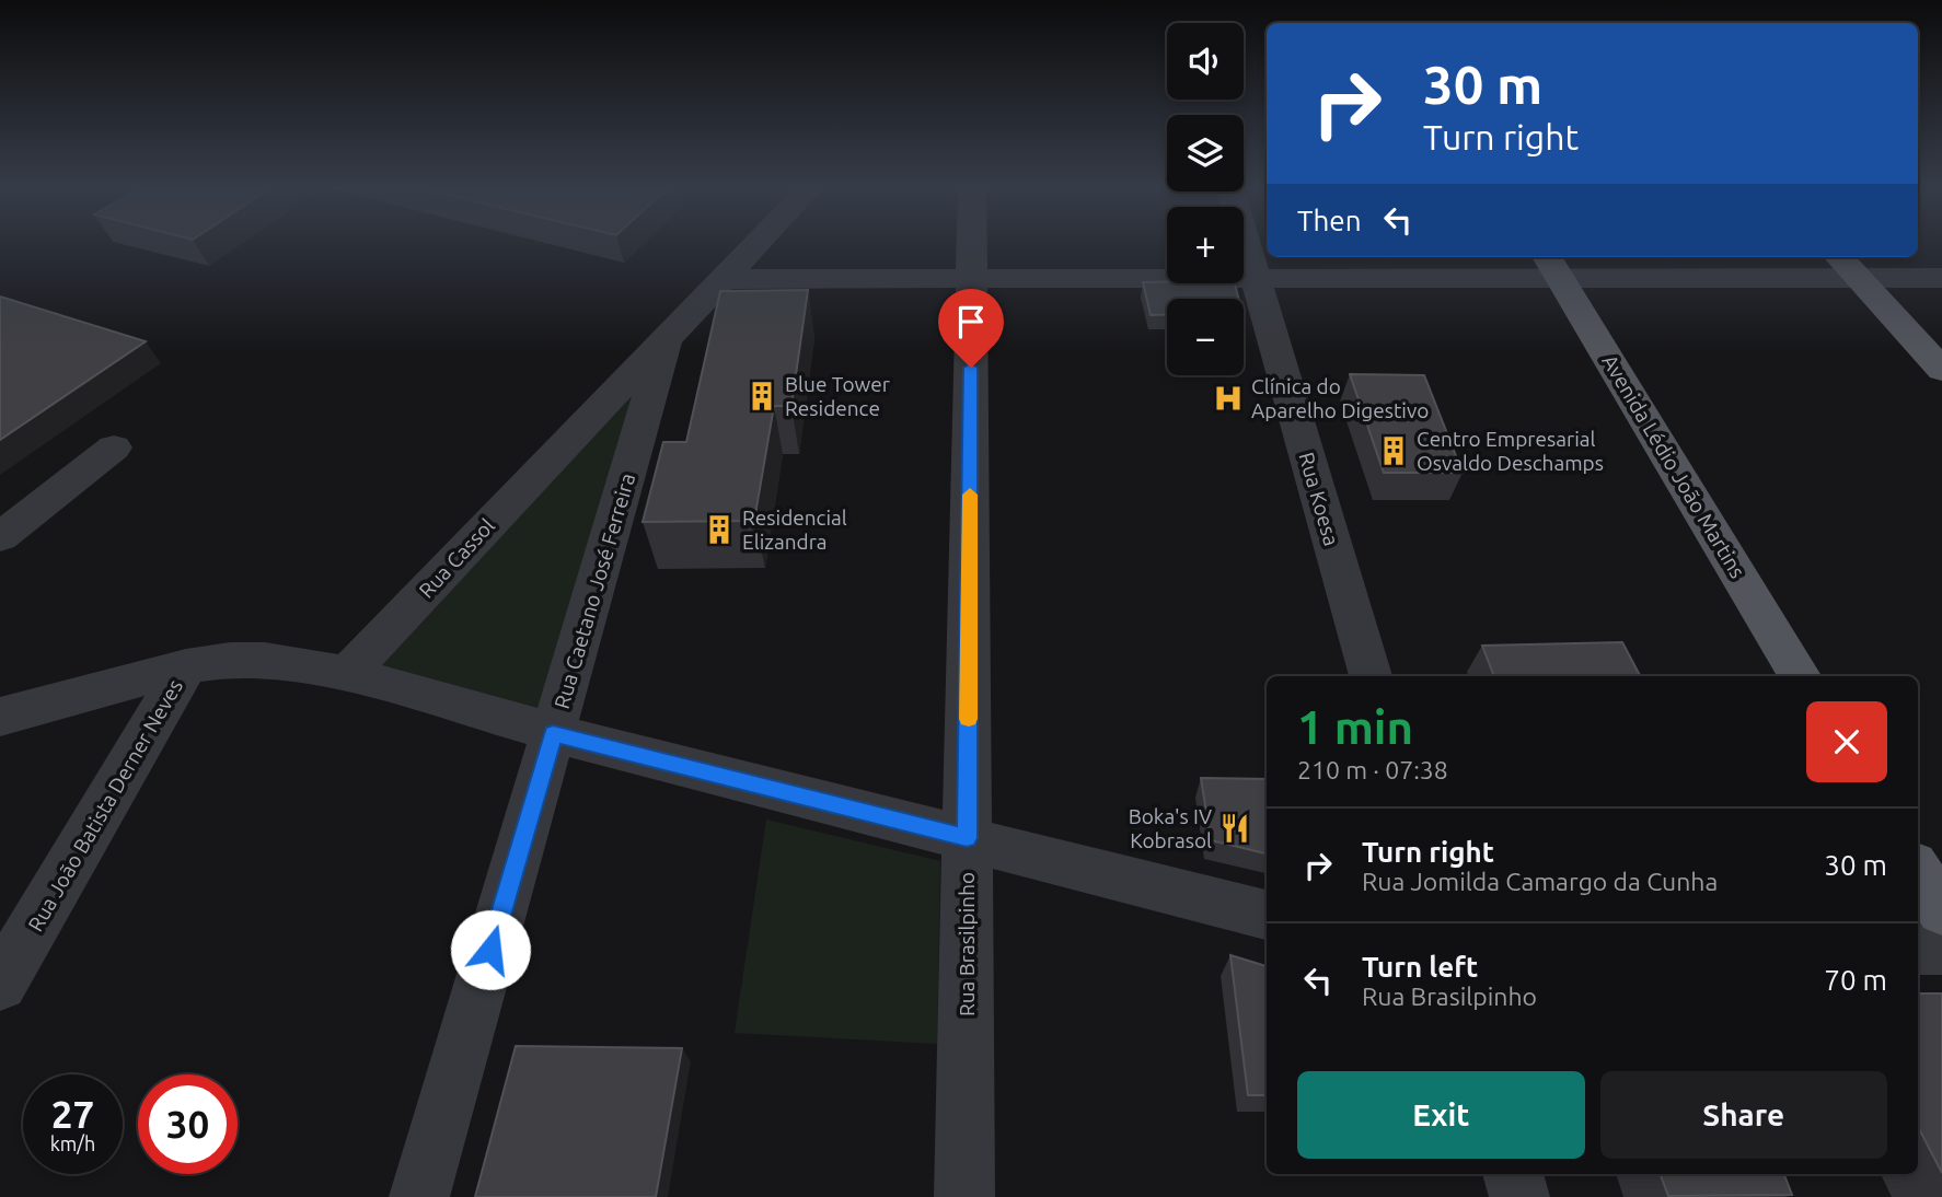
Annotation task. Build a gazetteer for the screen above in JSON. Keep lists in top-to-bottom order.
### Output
{
  "streets": {
    "main road": ["Avenida Lédio João Martins"],
    "street": [
      "Rua Koesa",
      "Rua Cassol",
      "Rua Caetano José Ferreira",
      "Rua João Batista Derner Neves",
      "Rua Brasilpinho"
    ]
  },
  "crossings": [
    ["Rua Cassol", "Rua Caetano José Ferreira"]
  ],
  "places": {
    "building": ["Blue Tower Residence", "Centro Empresarial Osvaldo Deschamps", "Residencial Elizandra"],
    "hospital": ["Clínica do Aparelho Digestivo"],
    "restaurant": ["Boka's IV Kobrasol"]
  },
  "page": {
    "map_buttons": ["+", "−"],
    "turn": ["30 m", "Turn right"],
    "then": "Then",
    "heading": ["1 min", "210 m · 07:38"],
    "list": [
      {
        "name": "Turn right",
        "note": "Rua Jomilda Camargo da Cunha",
        "value": "30 m"
      },
      {
        "name": "Turn left",
        "note": "Rua Brasilpinho",
        "value": "70 m"
      }
    ],
    "buttons": ["Exit", "Share"],
    "speed": "27 km/h",
    "limit": "30"
  }
}
